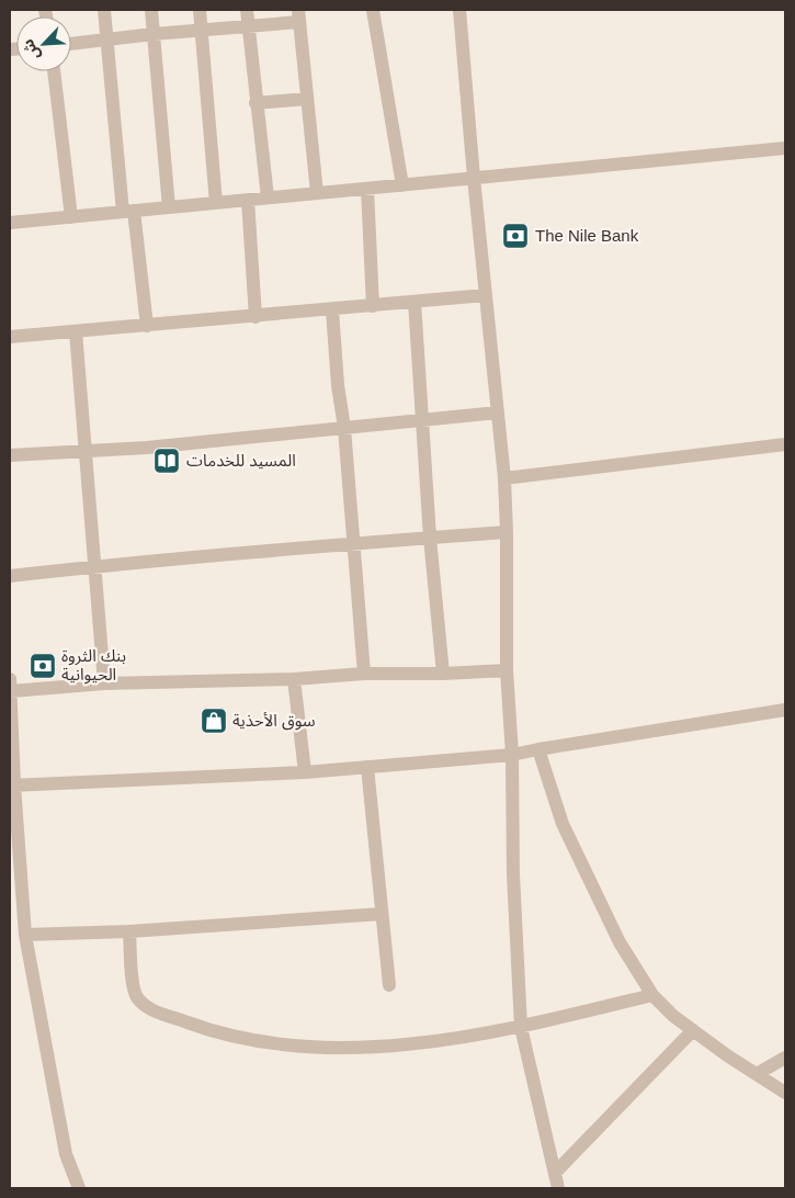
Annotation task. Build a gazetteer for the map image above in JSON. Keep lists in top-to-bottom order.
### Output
{
  "places": {
    "bank": ["The Nile Bank", "بنك الثروة الحيوانية"],
    "library": ["المسيد للخدمات"],
    "shop": ["سوق الأحذية"]
  },
  "north": "bottom left"
}
